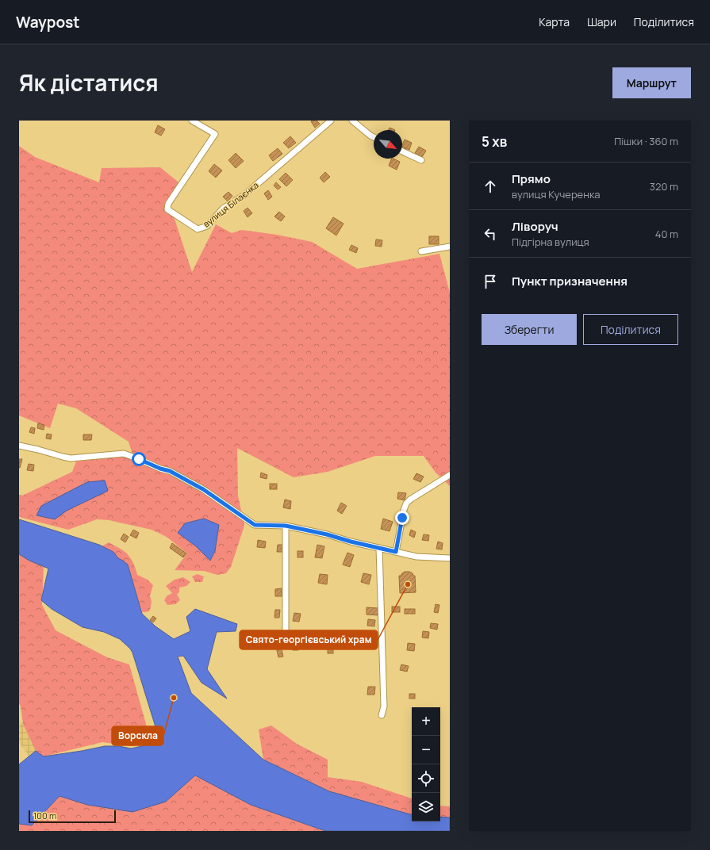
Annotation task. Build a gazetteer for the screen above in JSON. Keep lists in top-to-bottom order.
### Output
{
  "streets": {
    "street": ["вулиця Білаєнка"]
  },
  "places": ["Свято-георгієвський храм", "Ворскла"],
  "scale_bar": "100 m",
  "north": "bottom right",
  "page": {
    "header": "Waypost",
    "nav": ["Карта", "Шари", "Поділитися"],
    "title": "Як дістатися",
    "buttons": [
      "Маршрут",
      ["Зберегти", "Поділитися"]
    ],
    "heading": ["5 хв", "Пішки · 360 m"],
    "list": [
      ["Прямо", "вулиця Кучеренка", "320 m"],
      ["Ліворуч", "Підгірна вулиця", "40 m"],
      "Пункт призначення"
    ],
    "map_buttons": ["+", "−"],
    "scale": "100 m"
  }
}
